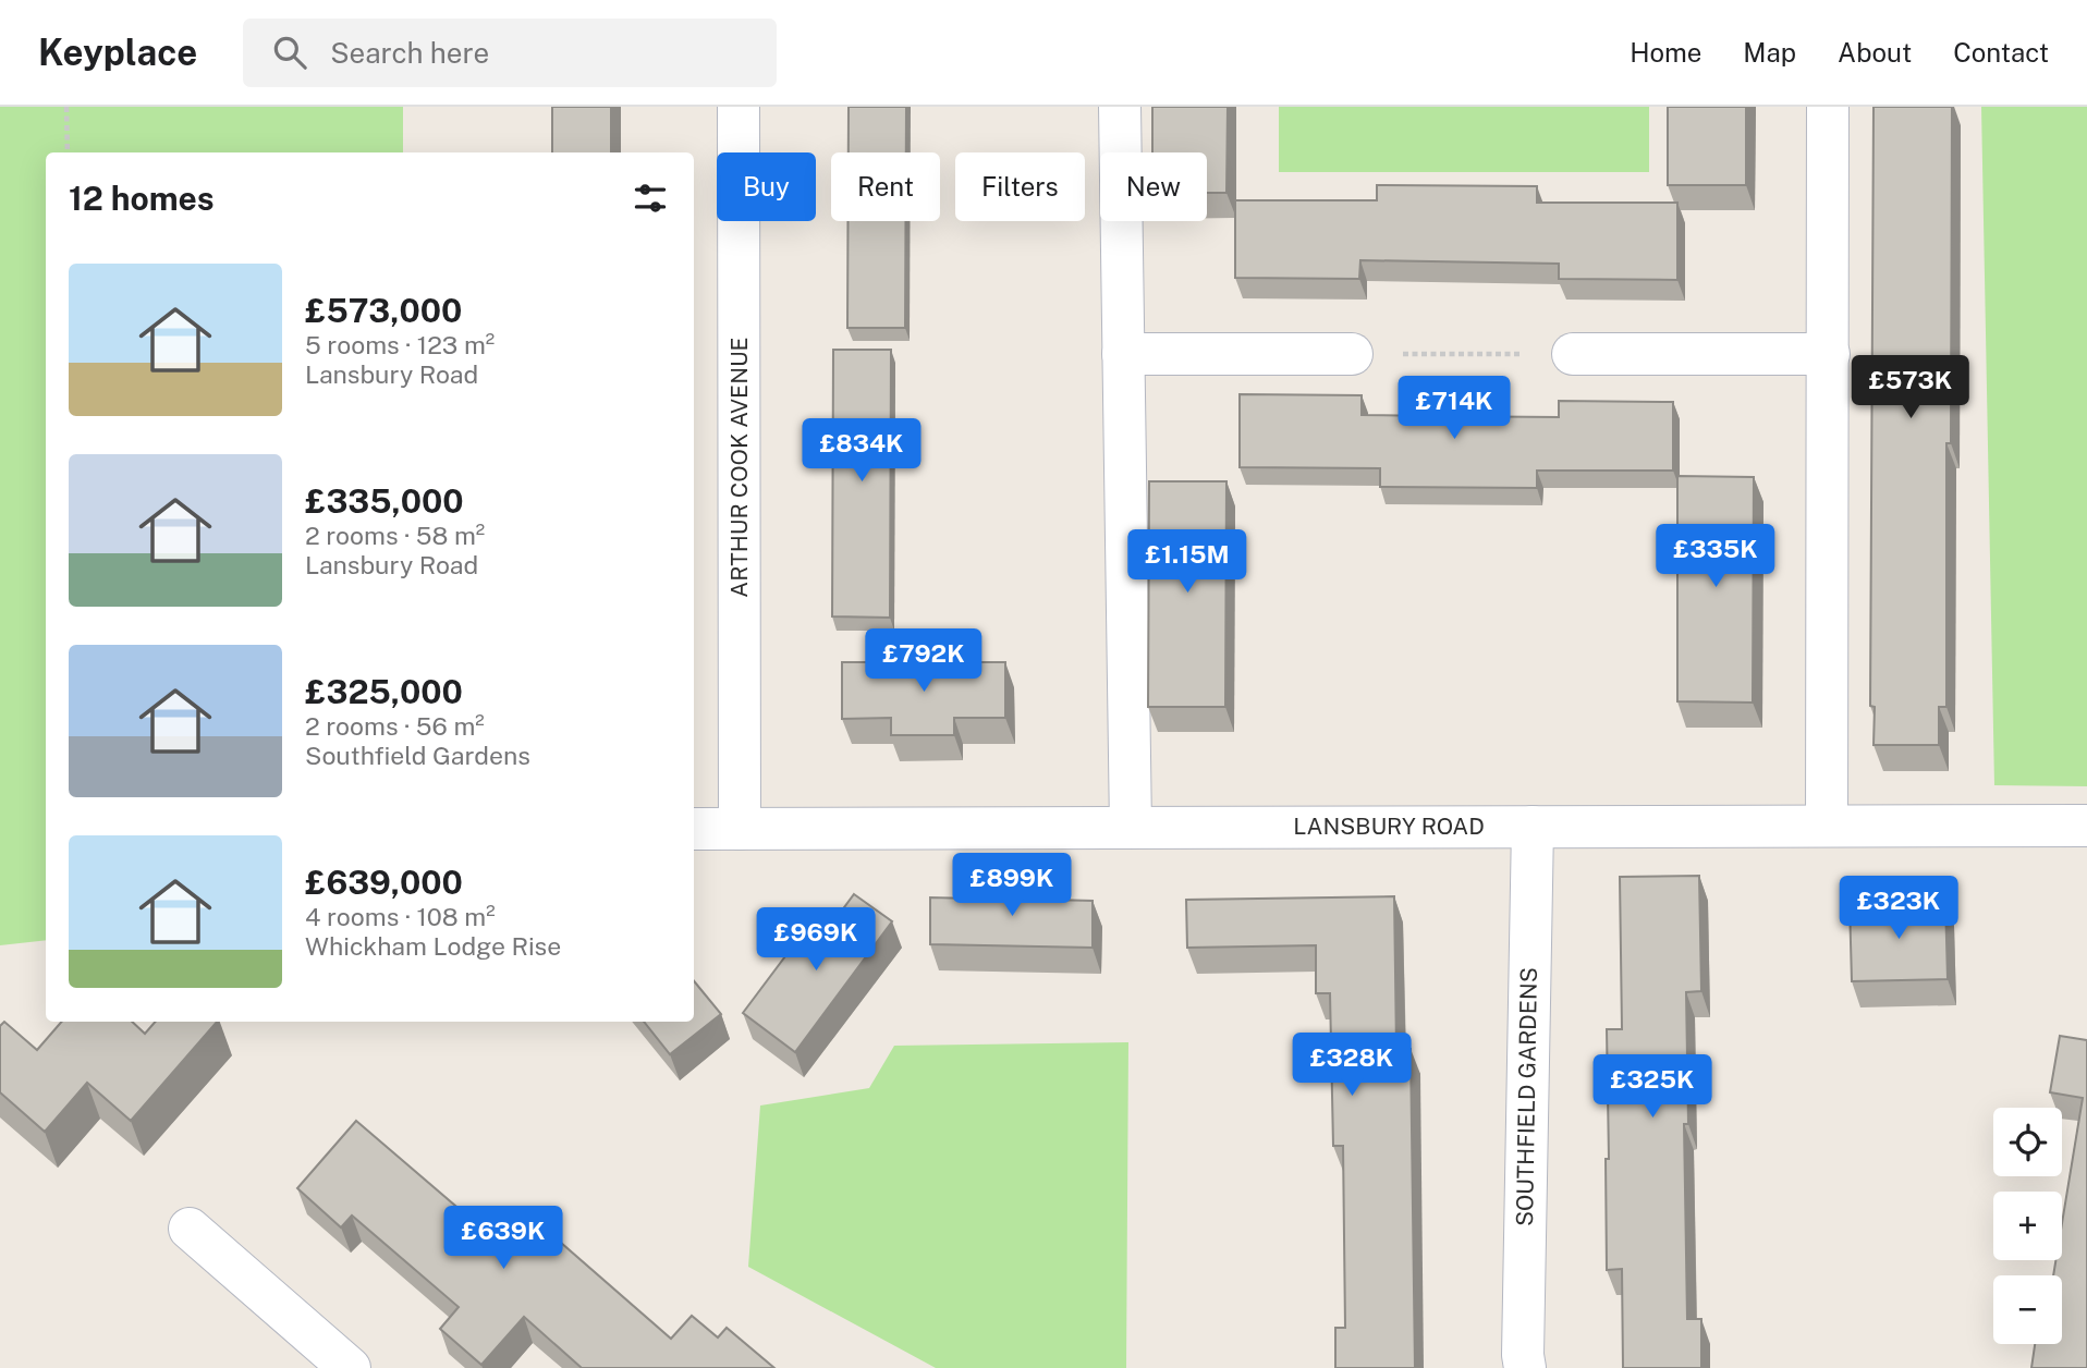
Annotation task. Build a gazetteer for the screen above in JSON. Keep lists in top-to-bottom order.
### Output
{
  "streets": {
    "street": ["ARTHUR COOK AVENUE", "LANSBURY ROAD", "SOUTHFIELD GARDENS"]
  },
  "crossings": [
    ["ARTHUR COOK AVENUE", "LANSBURY ROAD"],
    ["LANSBURY ROAD", "SOUTHFIELD GARDENS"]
  ],
  "page": {
    "header": "Keyplace",
    "search": "Search here",
    "nav": [
      "Home",
      "Map",
      "About",
      "Contact"
    ],
    "chip": [
      "Buy",
      "Rent",
      "Filters",
      "New"
    ],
    "heading": "12 homes",
    "list": [
      {
        "name": "£573,000",
        "note": "5 rooms · 123 m² · Lansbury Road"
      },
      {
        "name": "£335,000",
        "note": "2 rooms · 58 m² · Lansbury Road"
      },
      {
        "name": "£325,000",
        "note": "2 rooms · 56 m² · Southfield Gardens"
      },
      {
        "name": "£639,000",
        "note": "4 rooms · 108 m² · Whickham Lodge Rise"
      }
    ],
    "price": [
      "£573K",
      "£714K",
      "£834K",
      "£335K",
      "£1.15M",
      "£792K",
      "£899K",
      "£323K",
      "£969K",
      "£328K",
      "£325K",
      "£639K"
    ],
    "map_buttons": ["+", "−"]
  }
}
